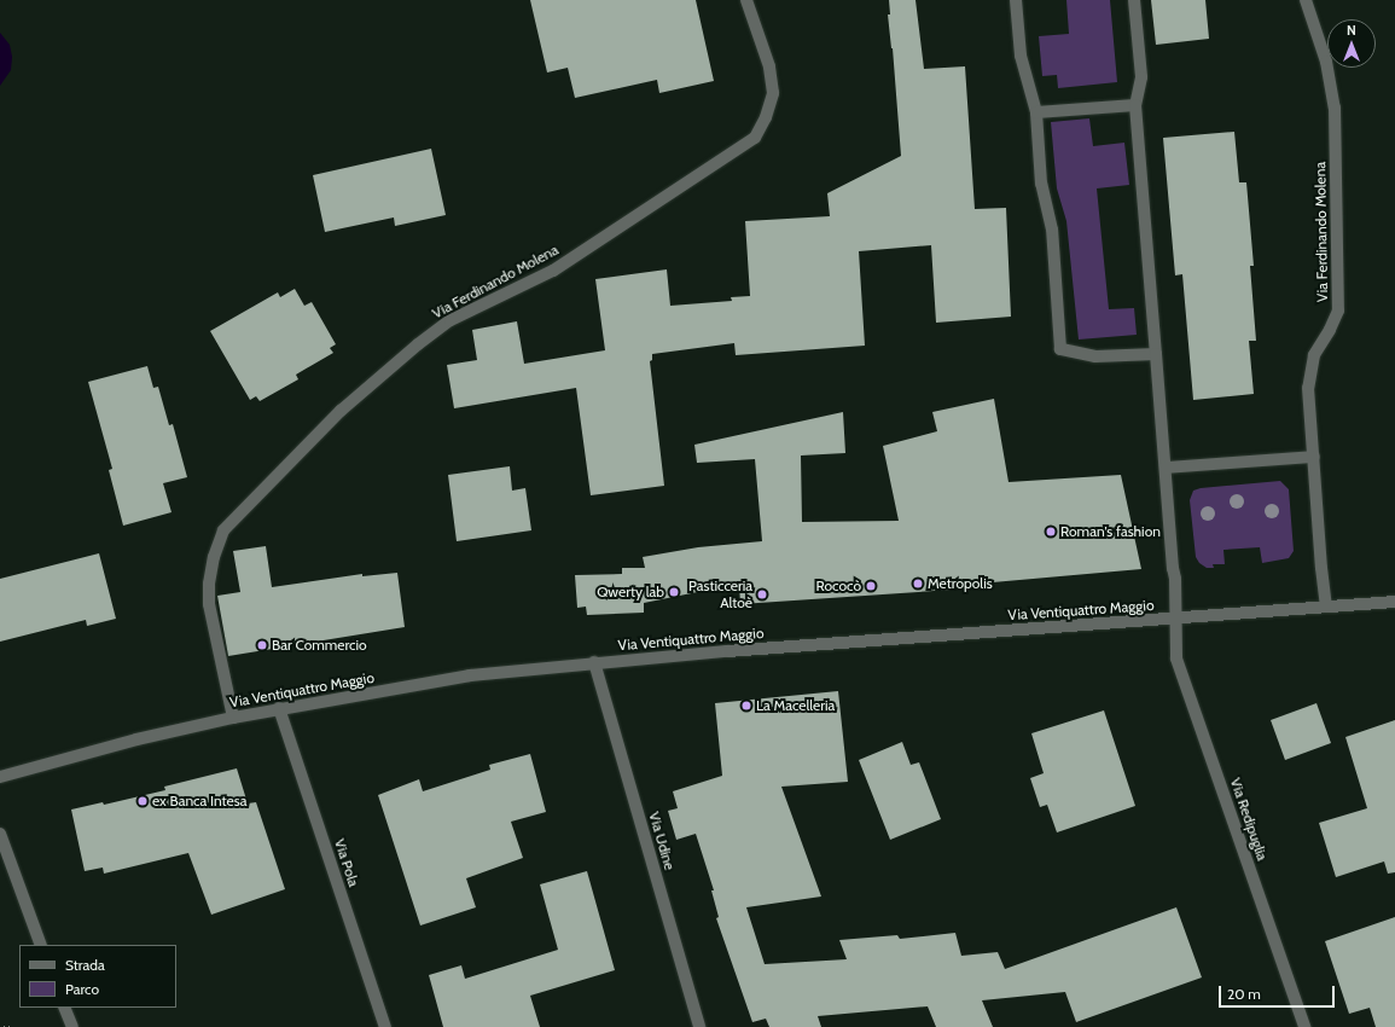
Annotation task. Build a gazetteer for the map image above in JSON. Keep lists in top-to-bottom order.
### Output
{
  "streets": {
    "street": [
      "Via Ferdinando Molena",
      "Via Ventiquattro Maggio",
      "Via Redipuglia",
      "Via Udine",
      "Via Pola"
    ]
  },
  "crossings": [
    ["Via Ferdinando Molena", "Via Ventiquattro Maggio"],
    ["Via Ventiquattro Maggio", "Via Redipuglia"],
    ["Via Ventiquattro Maggio", "Via Udine"],
    ["Via Ventiquattro Maggio", "Via Pola"]
  ],
  "places": [
    "Roman's fashion",
    "Metropolis",
    "Rococò",
    "Qwerty lab",
    "Pasticceria Altoè",
    "Bar Commercio",
    "La Macelleria",
    "ex Banca Intesa"
  ],
  "legend": ["Strada", "Parco"],
  "scale_bar": "20 m",
  "north": "top"
}
